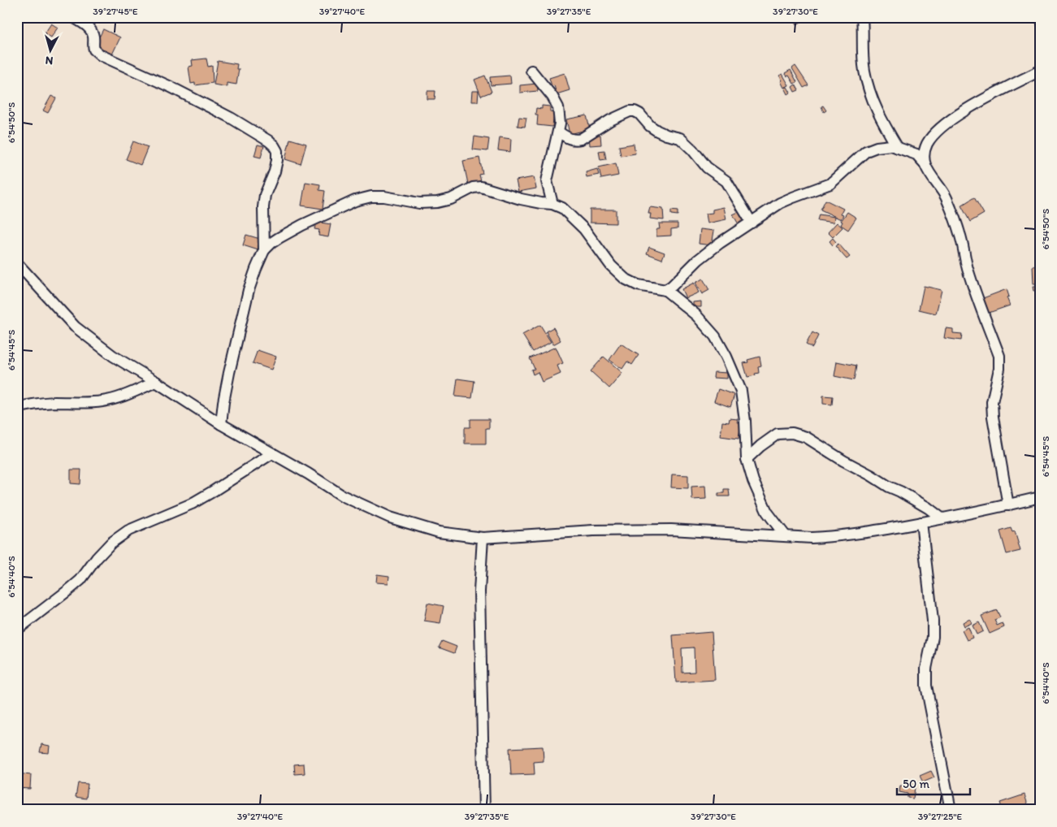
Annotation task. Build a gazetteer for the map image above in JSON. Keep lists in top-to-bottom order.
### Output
{
  "scale_bar": "50 m",
  "north": "bottom",
  "coordinates": [
    "39°27'45\"E",
    "39°27'40\"E",
    "39°27'35\"E",
    "39°27'30\"E",
    "6°54'50\"S",
    "6°54'45\"S",
    "6°54'40\"S",
    "39°27'25\"E"
  ]
}
